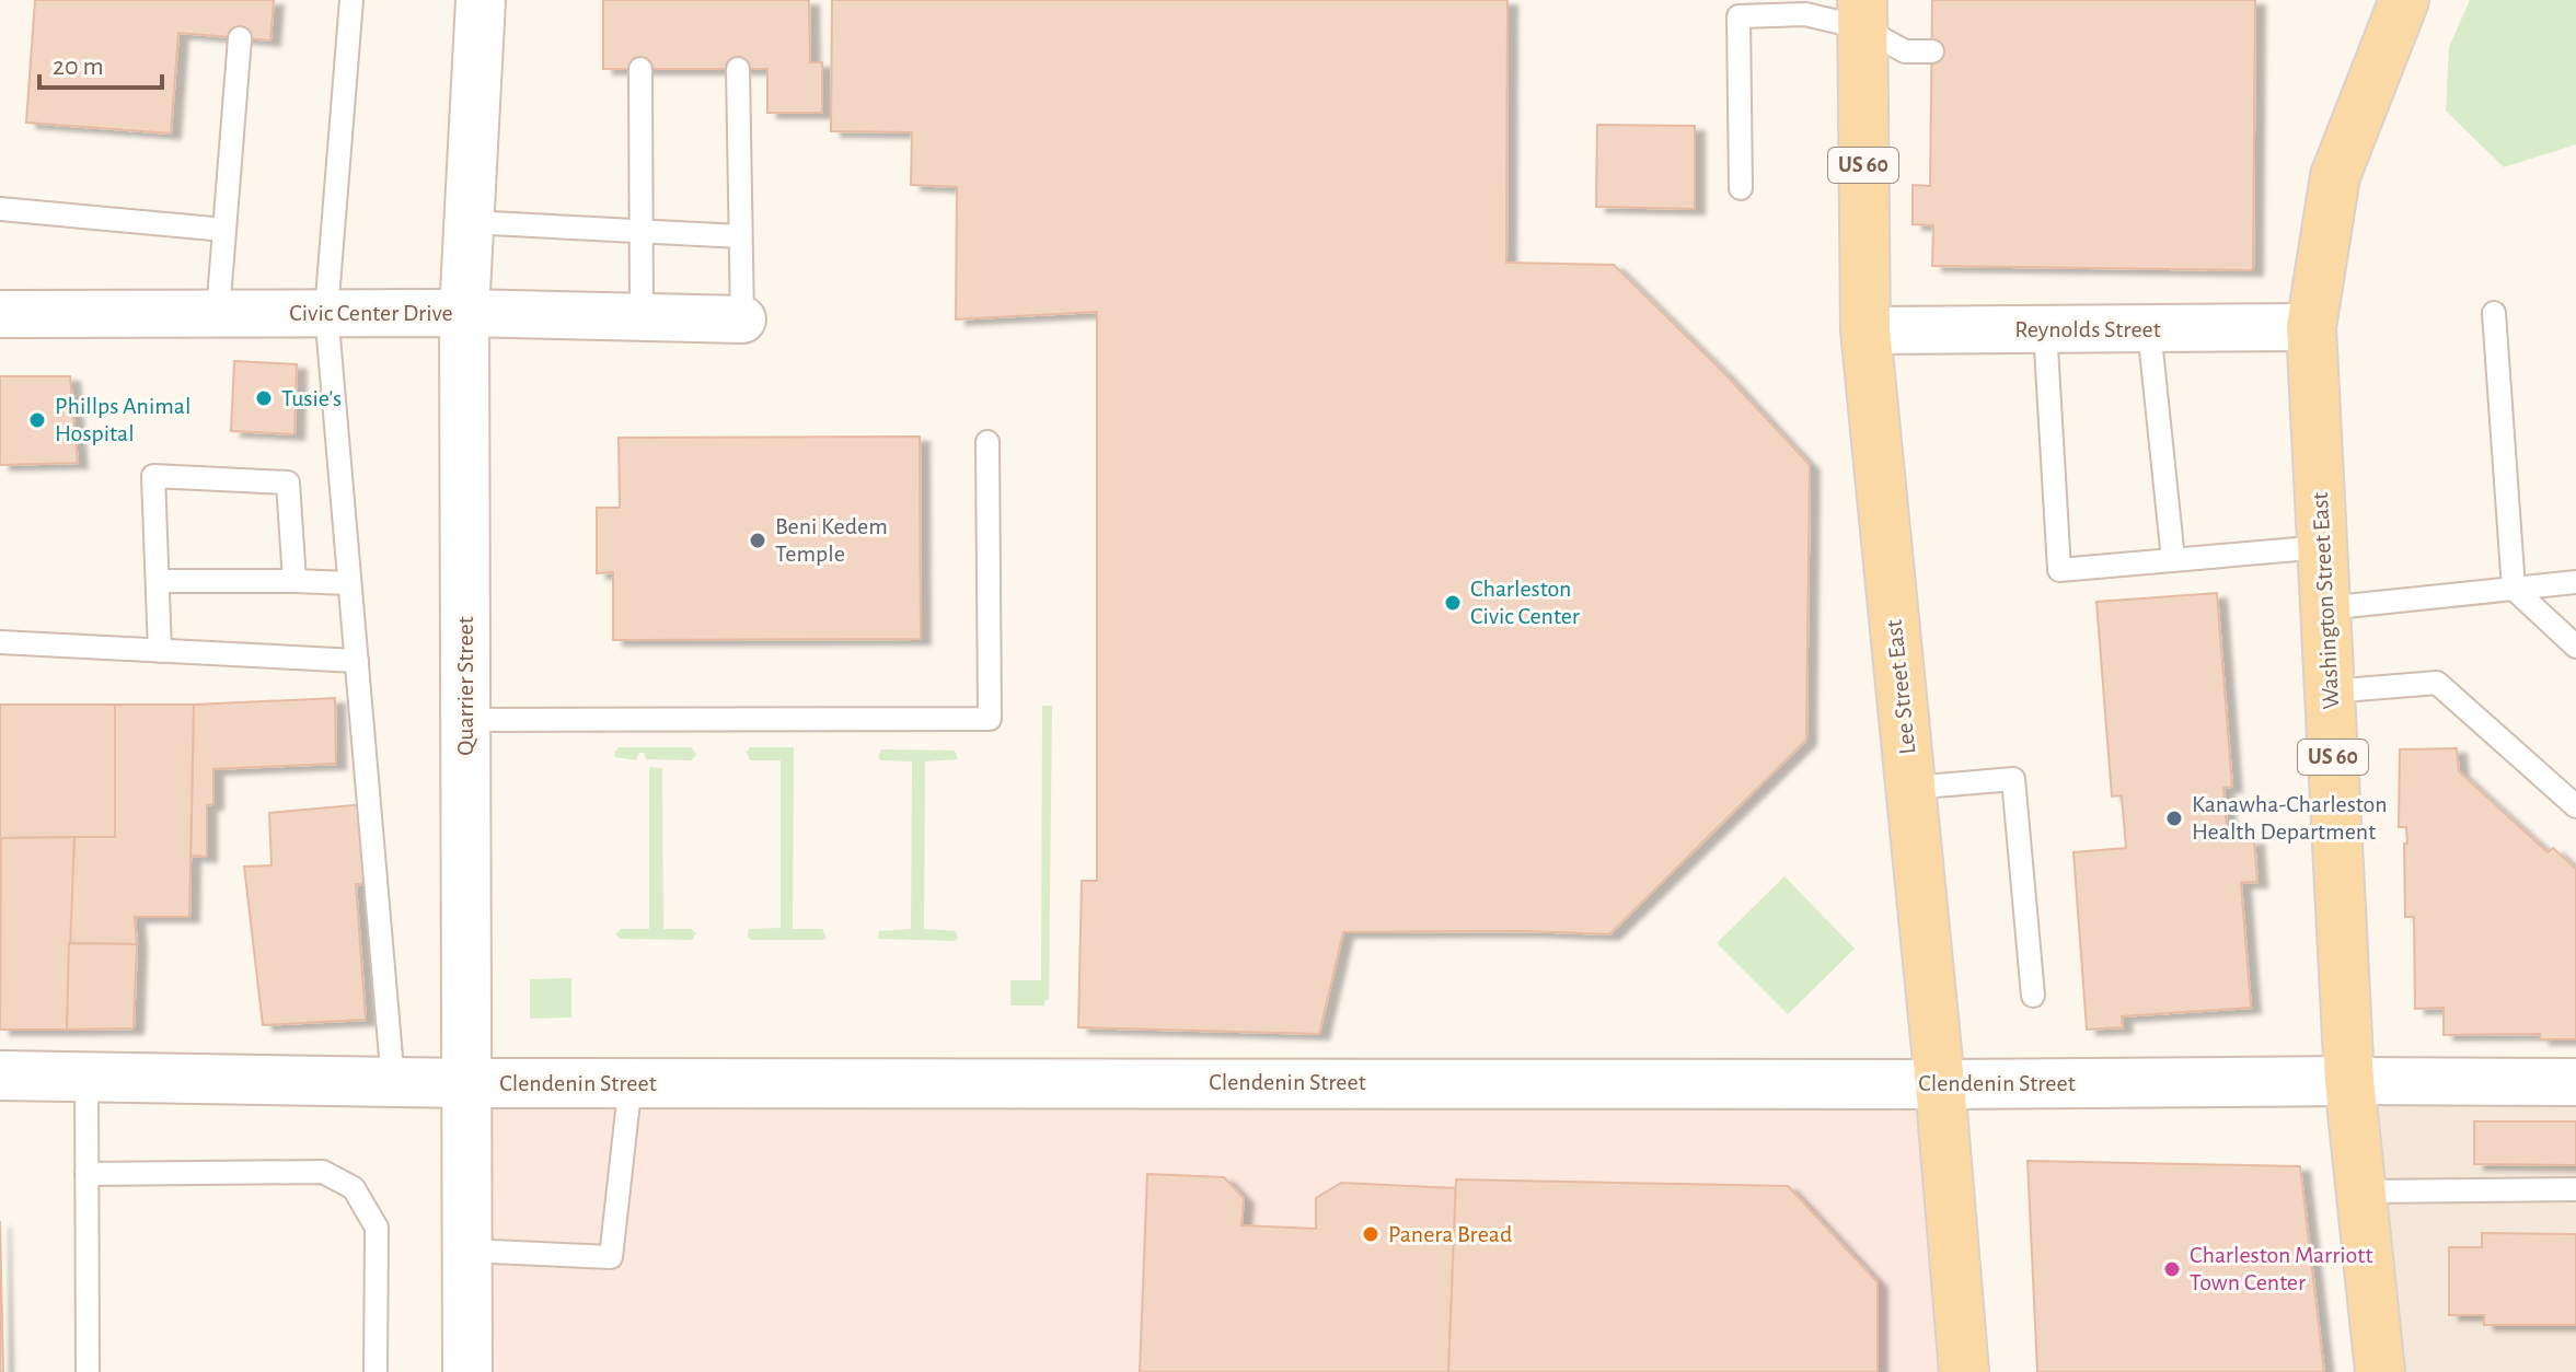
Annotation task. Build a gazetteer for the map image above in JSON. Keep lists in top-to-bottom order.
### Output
{
  "streets": {
    "main road": ["US 60", "Washington Street East", "Lee Street East"],
    "street": [
      "Civic Center Drive",
      "Reynolds Street",
      "Quarrier Street",
      "Clendenin Street"
    ]
  },
  "crossings": [
    ["Civic Center Drive", "Quarrier Street"],
    ["Reynolds Street", "Washington Street East"],
    ["Reynolds Street", "Lee Street East"],
    ["Washington Street East", "Clendenin Street"],
    ["Quarrier Street", "Clendenin Street"],
    ["Lee Street East", "Clendenin Street"]
  ],
  "places": [
    "Tusie's",
    "Phillps Animal Hospital",
    "Beni Kedem Temple",
    "Charleston Civic Center",
    "Kanawha-Charleston Health Department",
    "Panera Bread",
    "Charleston Marriott Town Center"
  ],
  "scale_bar": "20 m"
}
